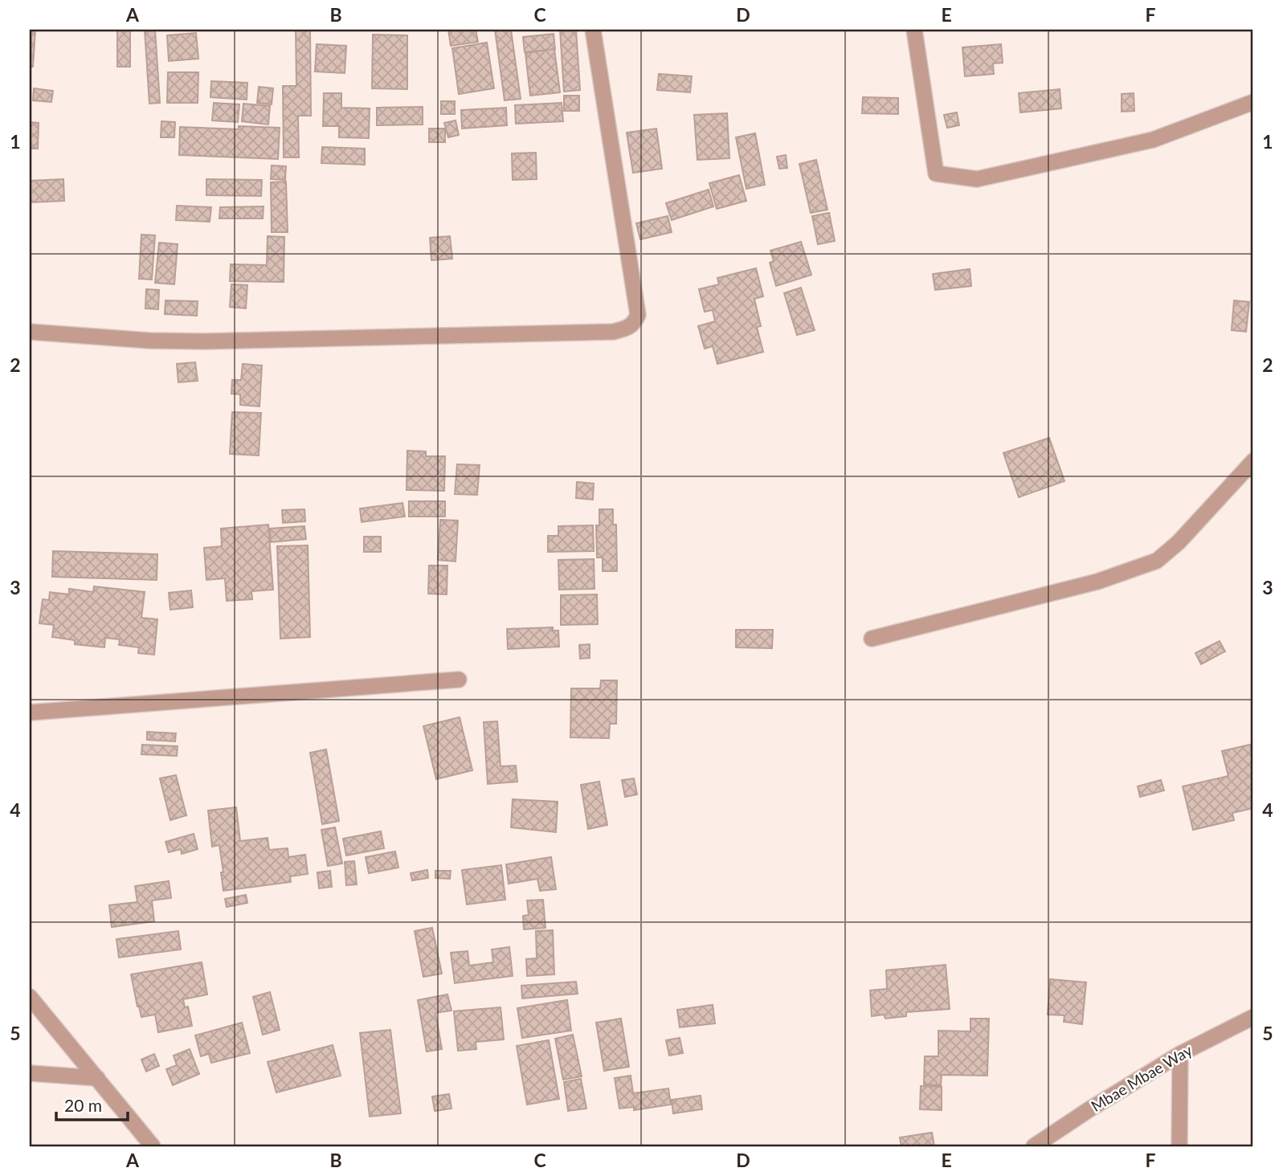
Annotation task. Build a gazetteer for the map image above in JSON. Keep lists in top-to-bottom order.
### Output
{
  "streets": {
    "street": ["Mbae Mbae Way"]
  },
  "scale_bar": "20 m",
  "grid": {
    "columns": [
      "A",
      "B",
      "C",
      "D",
      "E",
      "F"
    ],
    "rows": [
      "1",
      "2",
      "3",
      "4",
      "5"
    ]
  }
}
